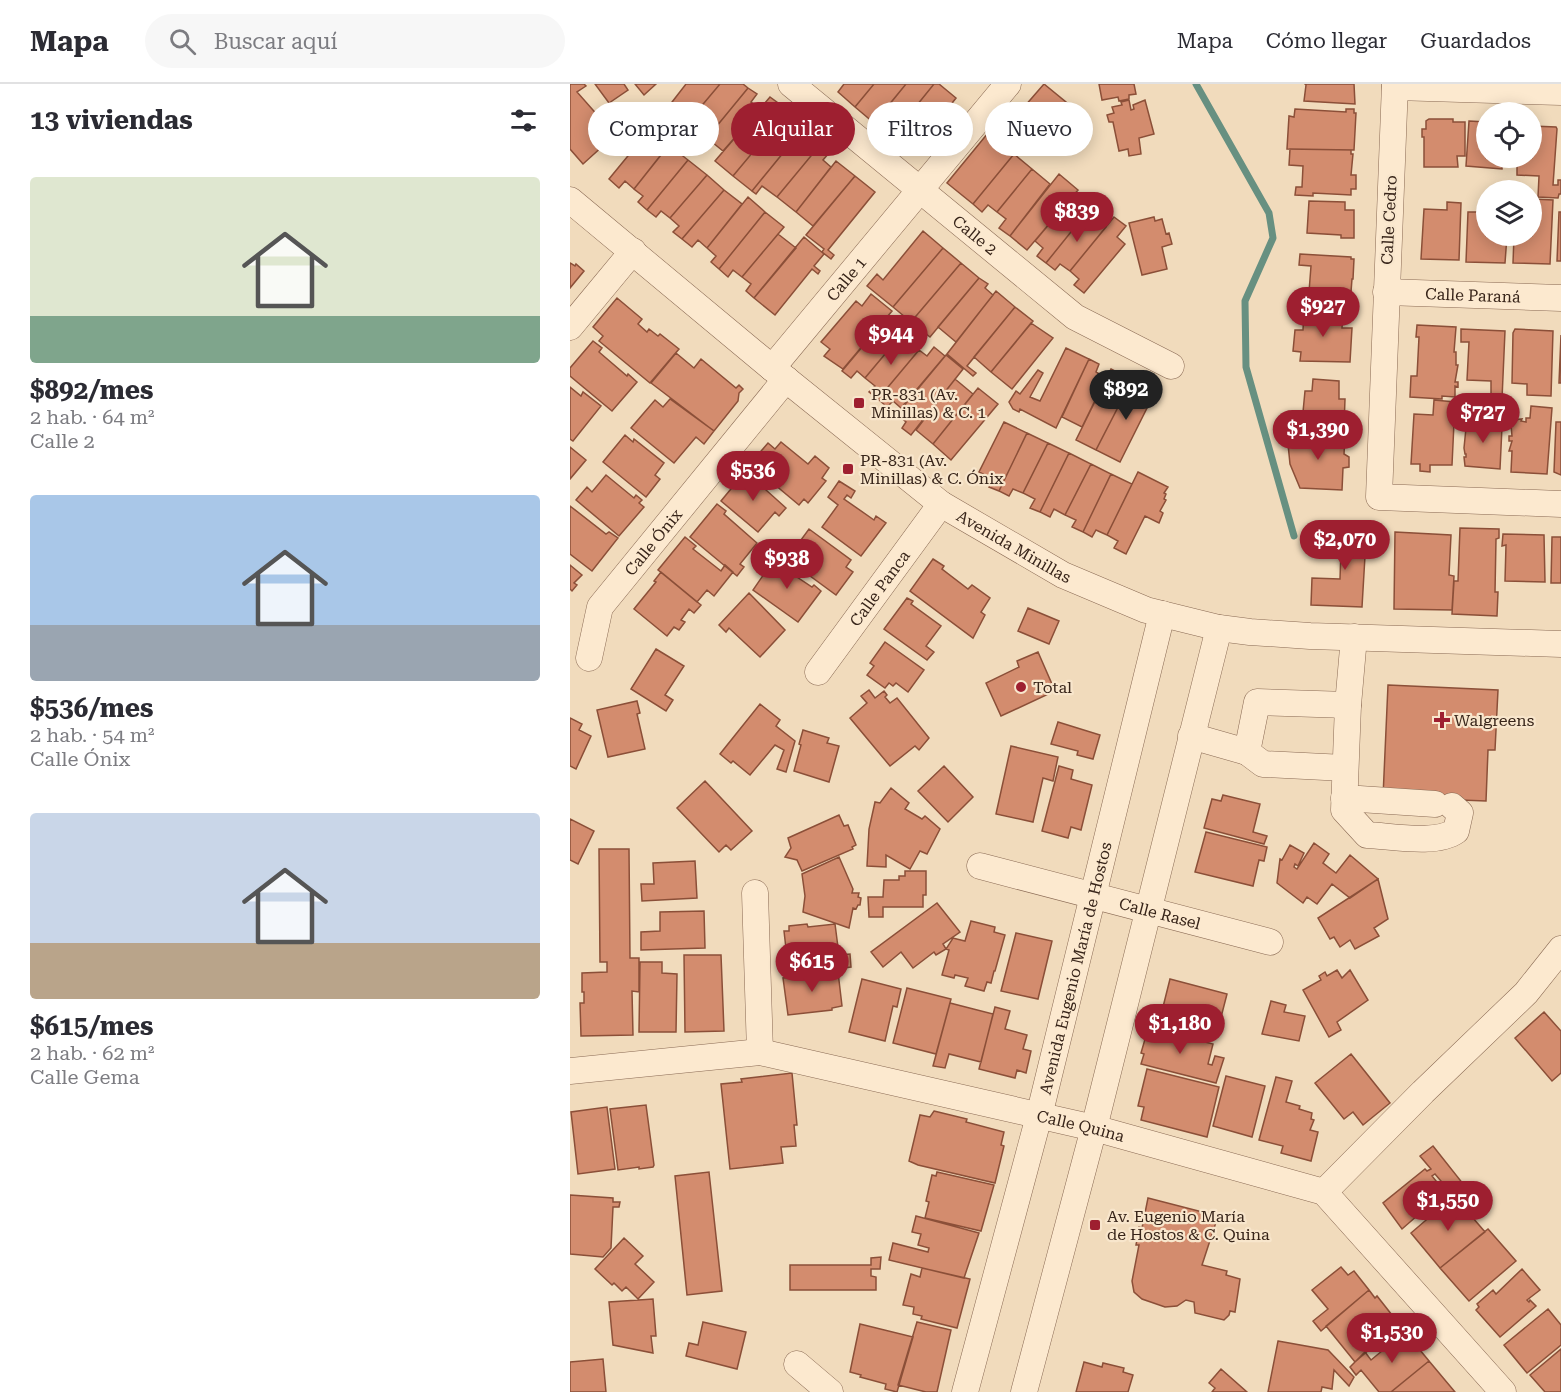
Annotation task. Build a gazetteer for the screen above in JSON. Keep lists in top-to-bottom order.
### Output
{
  "streets": {
    "street": [
      "Calle Cedro",
      "Calle 2",
      "Calle 1",
      "Calle Paraná",
      "Calle Ónix",
      "Avenida Minillas",
      "Calle Panca",
      "Calle Rasel",
      "Avenida Eugenio María de Hostos",
      "Calle Quina"
    ]
  },
  "crossings": [
    ["Calle Cedro", "Calle Paraná"],
    ["Calle 2", "Calle 1"],
    ["Calle 1", "Calle Ónix"],
    ["Calle 1", "Avenida Minillas"],
    ["Calle Ónix", "Avenida Minillas"],
    ["Avenida Minillas", "Calle Panca"],
    ["Avenida Minillas", "Avenida Eugenio María de Hostos"],
    ["Calle Rasel", "Avenida Eugenio María de Hostos"],
    ["Avenida Eugenio María de Hostos", "Calle Quina"]
  ],
  "places": {
    "transit": ["PR-831 (Av. Minillas) & C. 1", "PR-831 (Av. Minillas) & C. Ónix", "Av. Eugenio María de Hostos & C. Quina"],
    "other": ["Total"],
    "health": ["Walgreens"]
  },
  "page": {
    "header": "Mapa",
    "search": "Buscar aquí",
    "nav": ["Mapa", "Cómo llegar", "Guardados"],
    "heading": "13 viviendas",
    "chip": [
      "Comprar",
      "Alquilar",
      "Filtros",
      "Nuevo"
    ],
    "list": [
      {
        "name": "$892/mes",
        "note": "2 hab. · 64 m² · Calle 2"
      },
      {
        "name": "$536/mes",
        "note": "2 hab. · 54 m² · Calle Ónix"
      },
      {
        "name": "$615/mes",
        "note": "2 hab. · 62 m² · Calle Gema"
      }
    ],
    "price": [
      "$839",
      "$927",
      "$944",
      "$892",
      "$727",
      "$1,390",
      "$536",
      "$2,070",
      "$938",
      "$615",
      "$1,180",
      "$1,550",
      "$1,530"
    ]
  }
}
